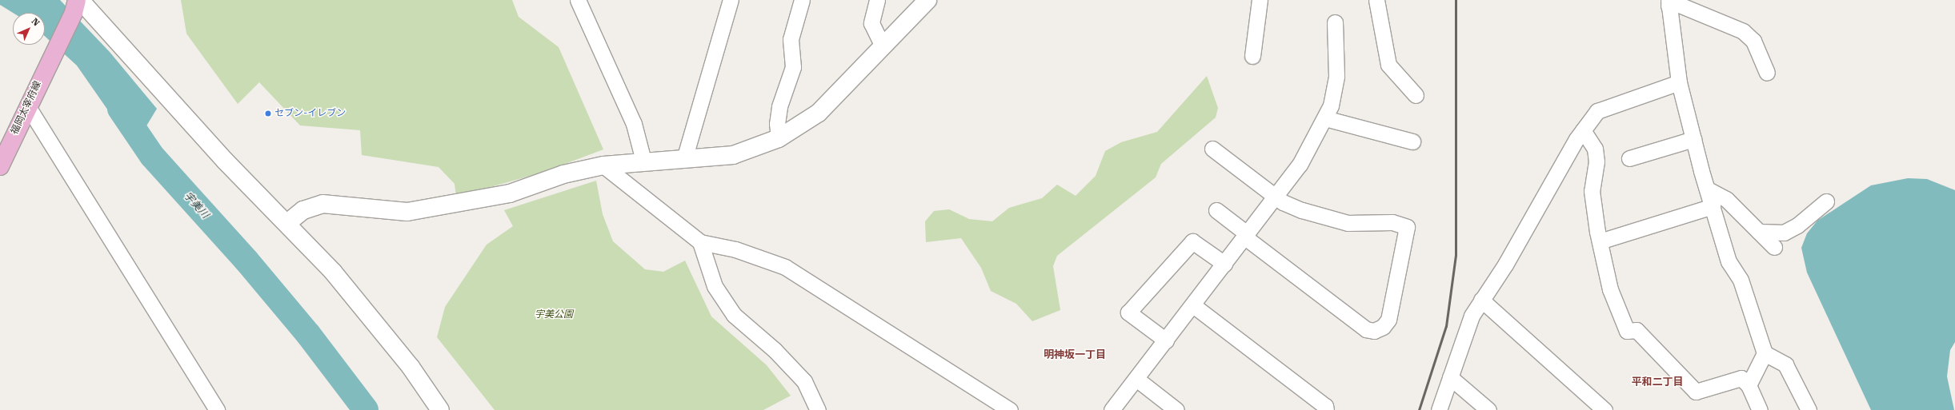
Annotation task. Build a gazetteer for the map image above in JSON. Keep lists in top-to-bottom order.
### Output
{
  "streets": {
    "main road": ["福岡太宰府線"]
  },
  "districts": ["明神坂一丁目", "平和二丁目"],
  "water": ["宇美川"],
  "parks": ["宇美公園"],
  "places": ["セブン-イレブン"],
  "north": "top right"
}
